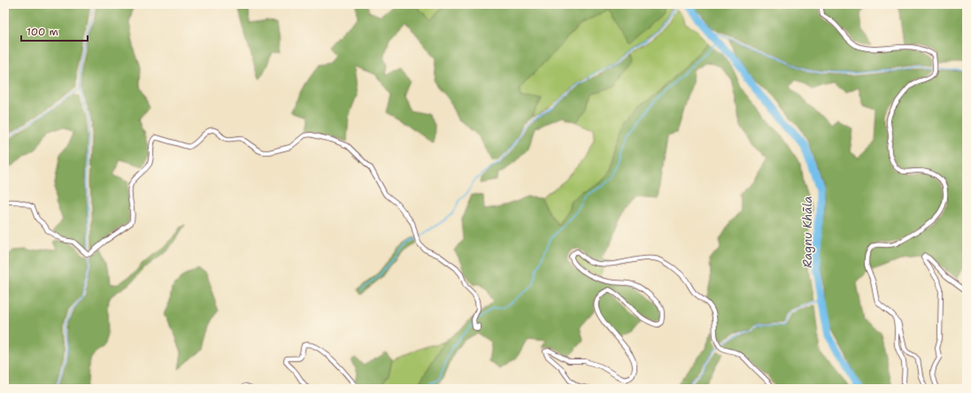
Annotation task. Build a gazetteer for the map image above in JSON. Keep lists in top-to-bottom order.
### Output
{
  "water": ["Ragnu Khāla"],
  "scale_bar": "100 m"
}
